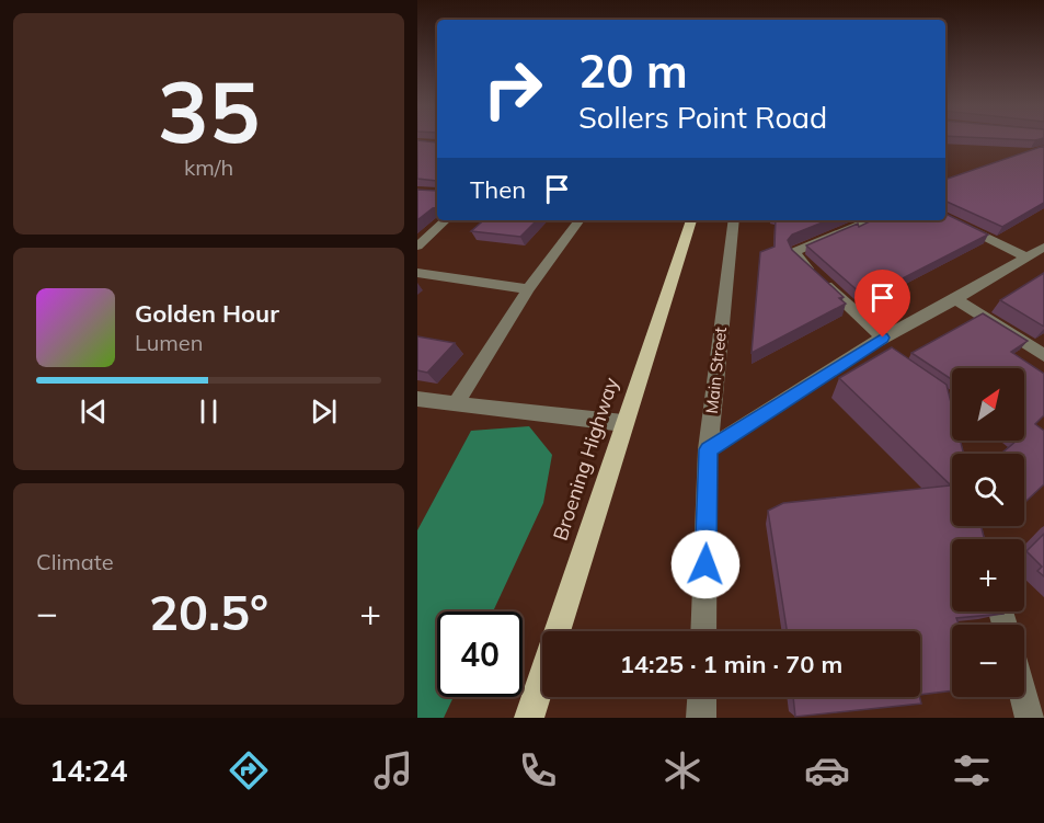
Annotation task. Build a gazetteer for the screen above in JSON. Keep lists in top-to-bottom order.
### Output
{
  "streets": {
    "main road": ["Broening Highway"],
    "street": ["Main Street"]
  },
  "north": "top right",
  "page": {
    "tile": [
      ["35", "km/h"],
      "Climate"
    ],
    "turn": ["20 m", "Sollers Point Road"],
    "then": "Then",
    "song": ["Golden Hour", "Lumen"],
    "map_buttons": ["+", "−"],
    "heat": ["−", "20.5°", "+"],
    "limit": "40",
    "trip": "14:25 · 1 min · 70 m",
    "tabs": "14:24"
  }
}
